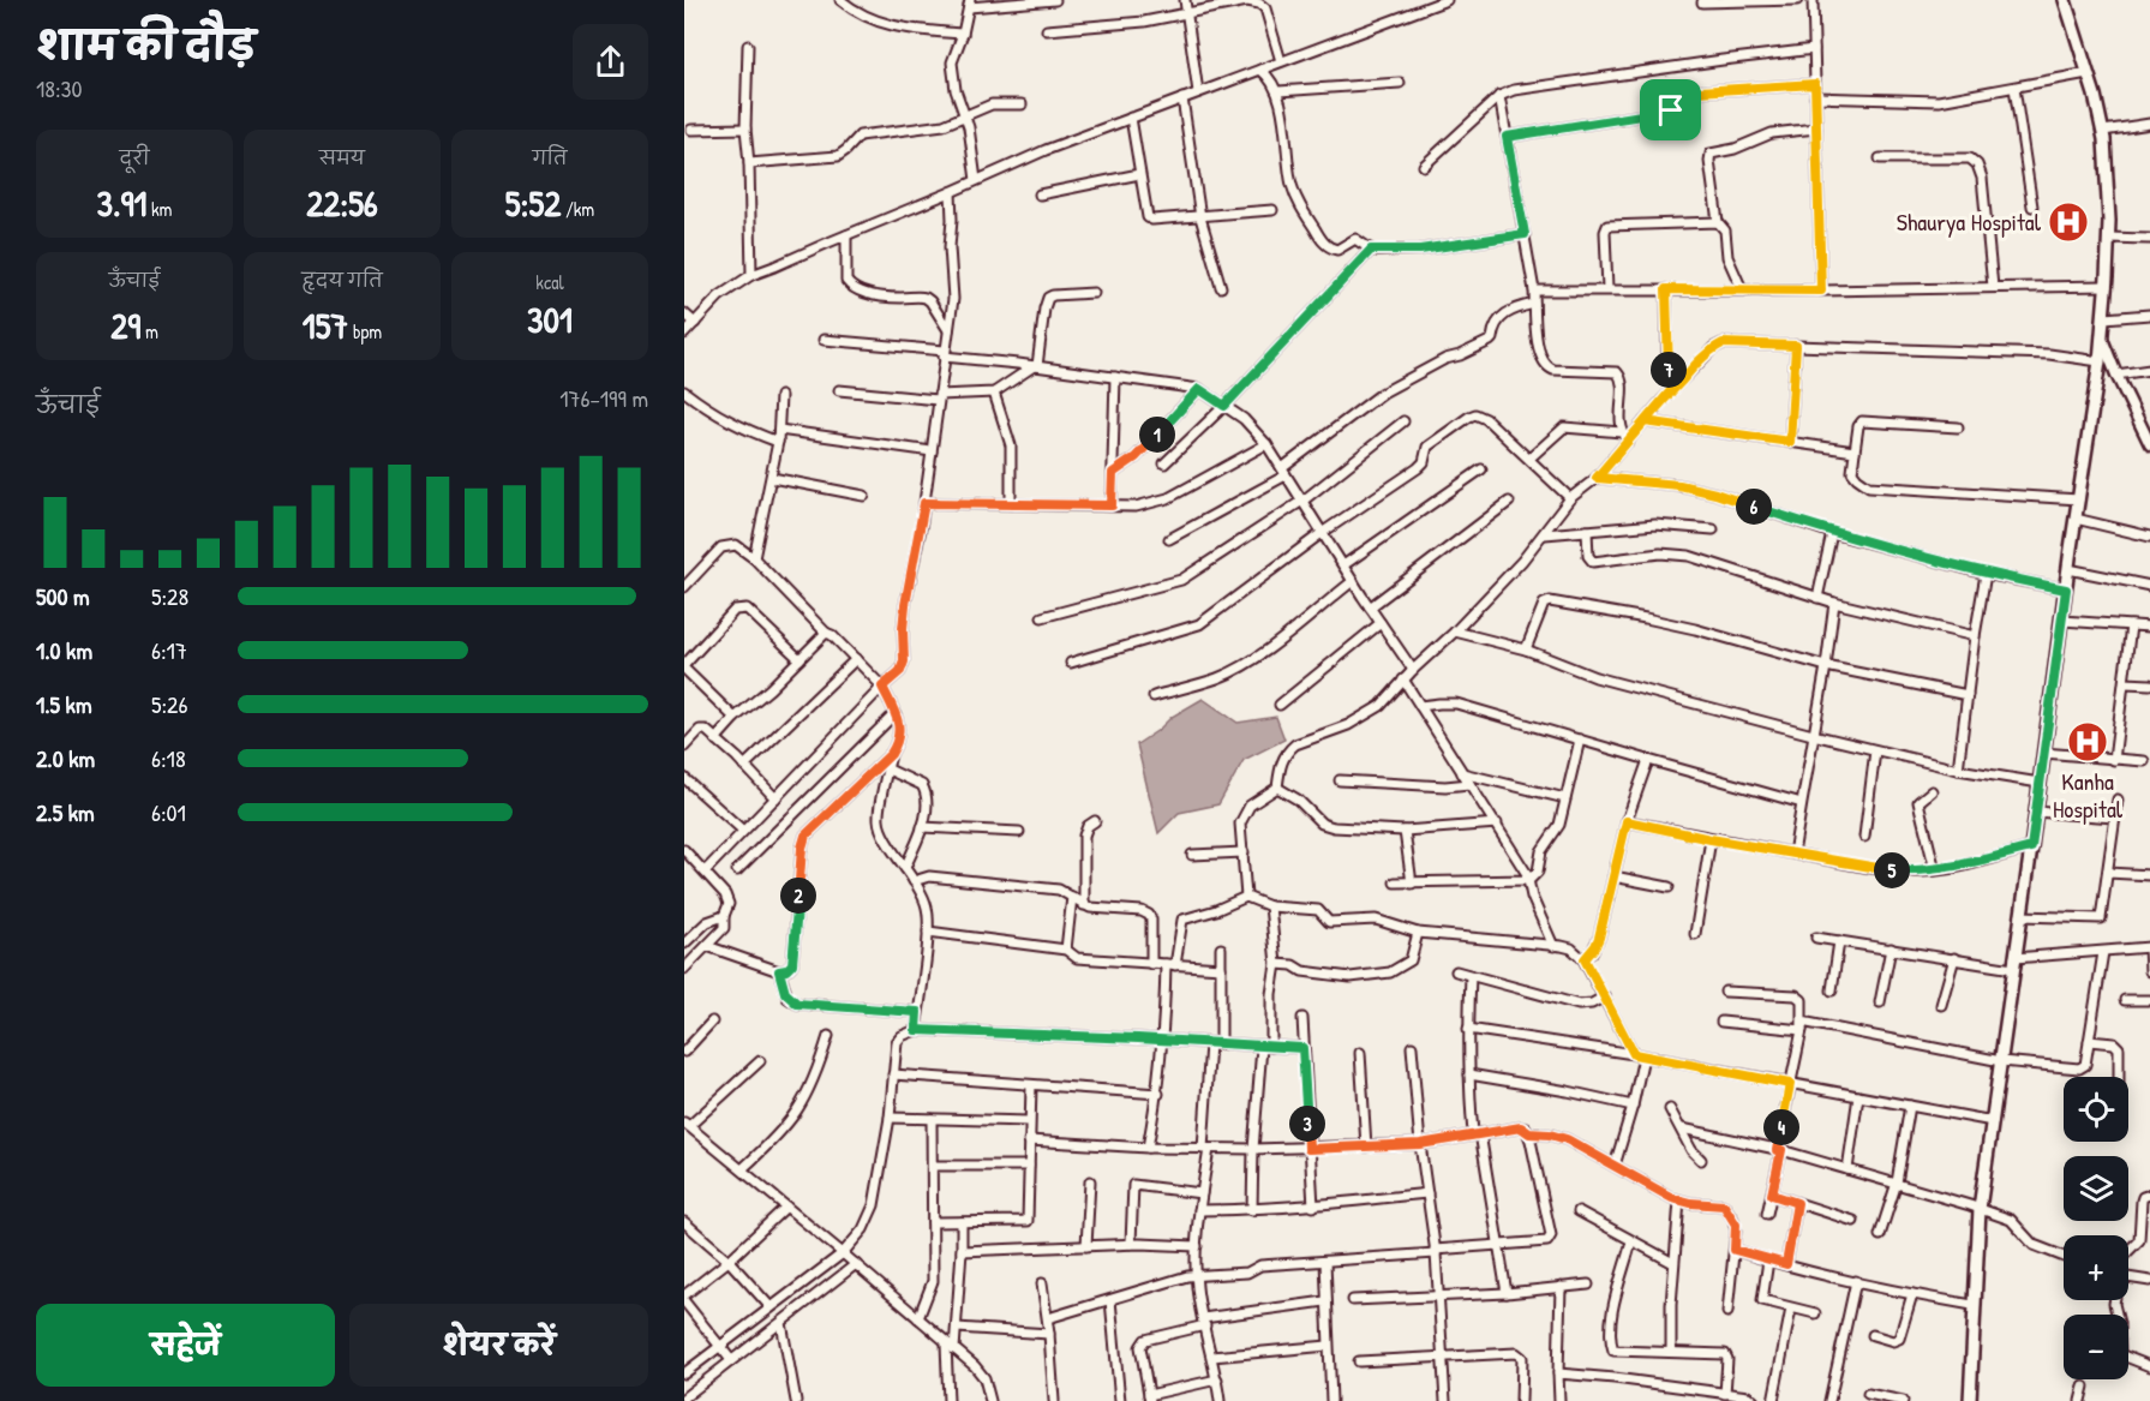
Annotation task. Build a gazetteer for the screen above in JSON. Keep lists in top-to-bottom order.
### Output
{
  "places": {
    "hospital": ["Shaurya Hospital", "Kanha Hospital"]
  },
  "page": {
    "heading": ["शाम की दौड़", "18:30"],
    "stats": [
      ["दूरी", "3.91 km"],
      ["समय", "22:56"],
      ["गति", "5:52 /km"],
      ["ऊँचाई", "29 m"],
      ["हृदय गति", "157 bpm"],
      ["kcal", "301"]
    ],
    "pins": [
      "7",
      "1",
      "6",
      "5",
      "2",
      "3",
      "4"
    ],
    "chart": ["ऊँचाई", "176–199 m"],
    "list": [
      {
        "name": "500 m",
        "note": "5:28"
      },
      {
        "name": "1.0 km",
        "note": "6:17"
      },
      {
        "name": "1.5 km",
        "note": "5:26"
      },
      {
        "name": "2.0 km",
        "note": "6:18"
      },
      {
        "name": "2.5 km",
        "note": "6:01"
      }
    ],
    "map_buttons": ["+", "−"],
    "buttons": ["सहेजें", "शेयर करें"]
  }
}
